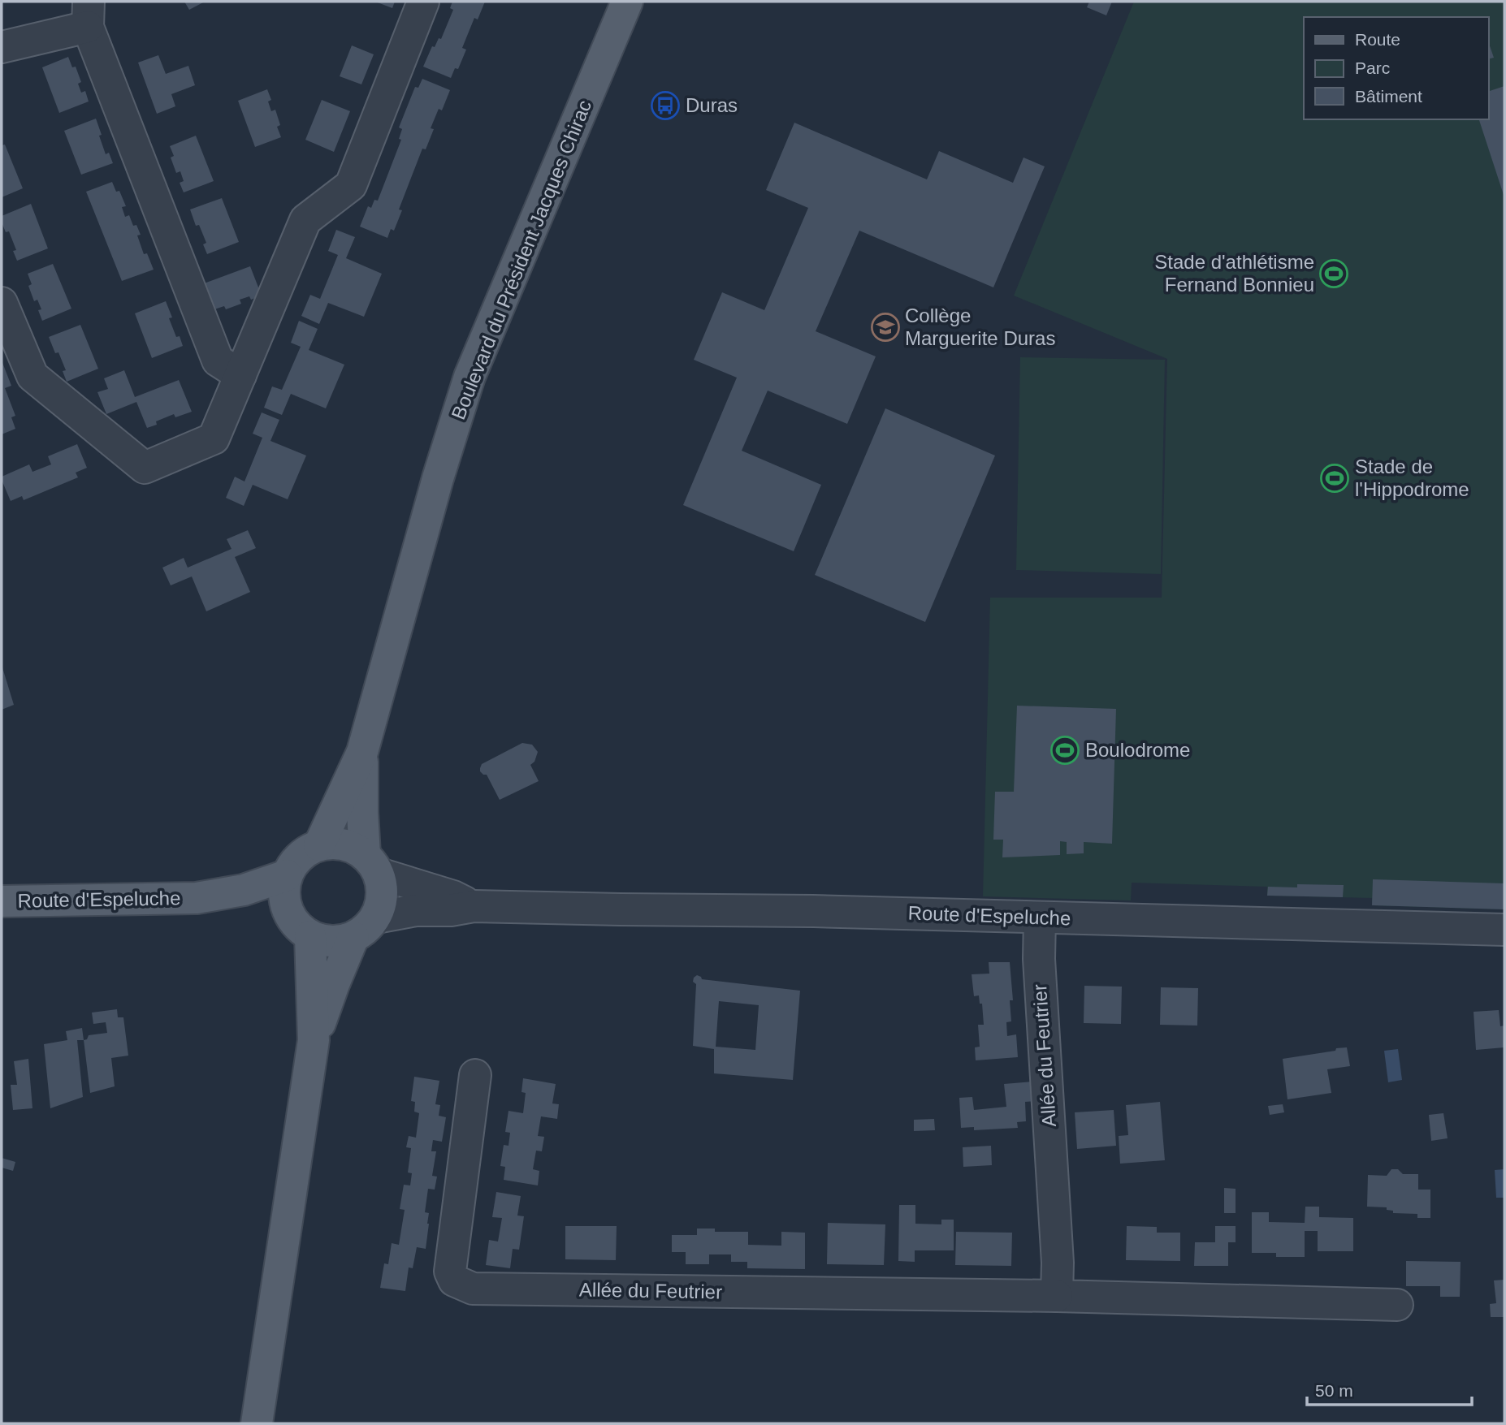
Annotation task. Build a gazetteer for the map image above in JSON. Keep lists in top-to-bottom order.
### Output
{
  "streets": {
    "main road": ["Boulevard du Président Jacques Chirac", "Route d'Espeluche"],
    "street": ["Allée du Feutrier"]
  },
  "crossings": [
    ["Boulevard du Président Jacques Chirac", "Route d'Espeluche"],
    ["Route d'Espeluche", "Allée du Feutrier"]
  ],
  "places": {
    "bus stop": ["Duras"],
    "sports": ["Stade d'athlétisme Fernand Bonnieu", "Stade de l'Hippodrome", "Boulodrome"],
    "school or university": ["Collège Marguerite Duras"]
  },
  "legend": ["Route", "Parc", "Bâtiment"],
  "scale_bar": "50 m"
}
